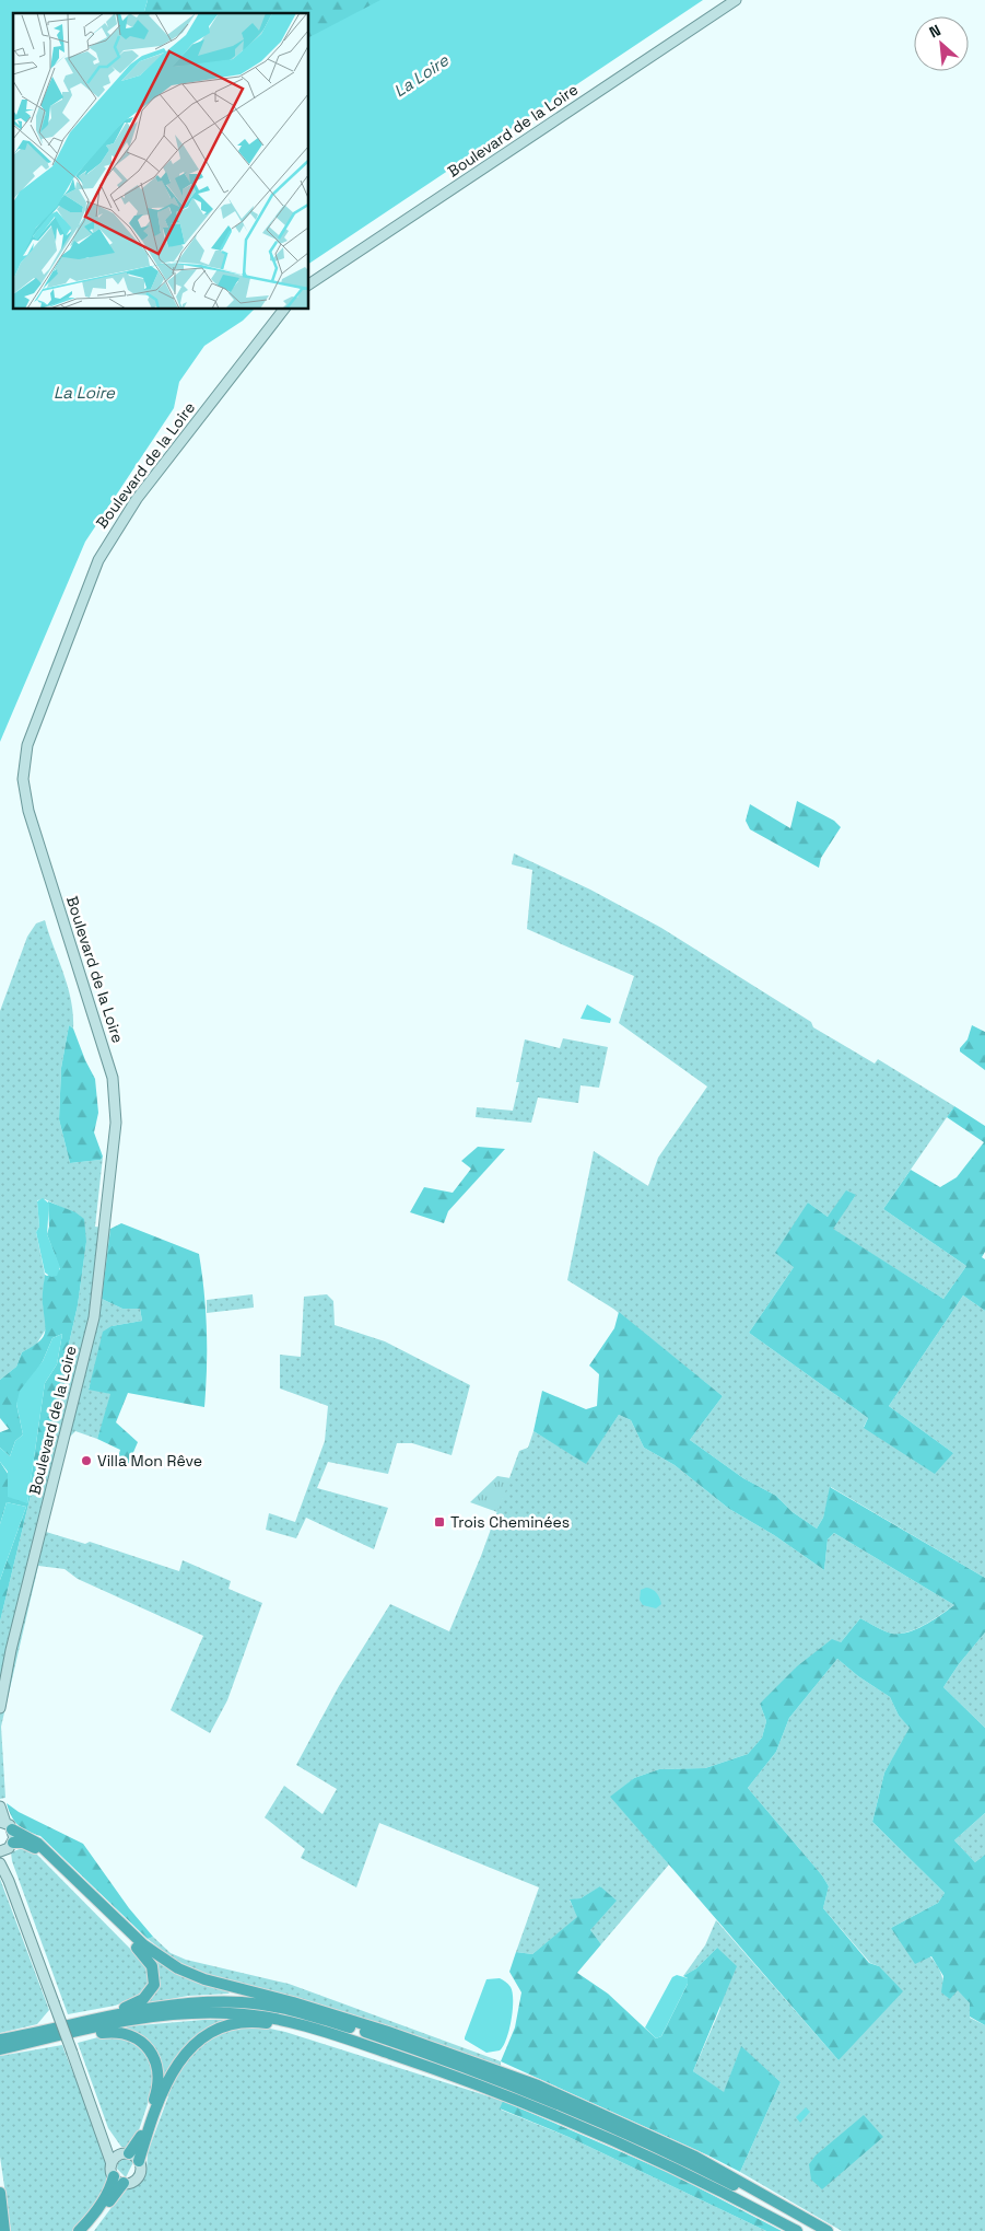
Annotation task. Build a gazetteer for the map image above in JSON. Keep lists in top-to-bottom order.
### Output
{
  "streets": {
    "main road": ["Boulevard de la Loire"]
  },
  "water": ["La Loire"],
  "places": {
    "other": ["Villa Mon Rêve"],
    "transit": ["Trois Cheminées"]
  },
  "north": "top left"
}
